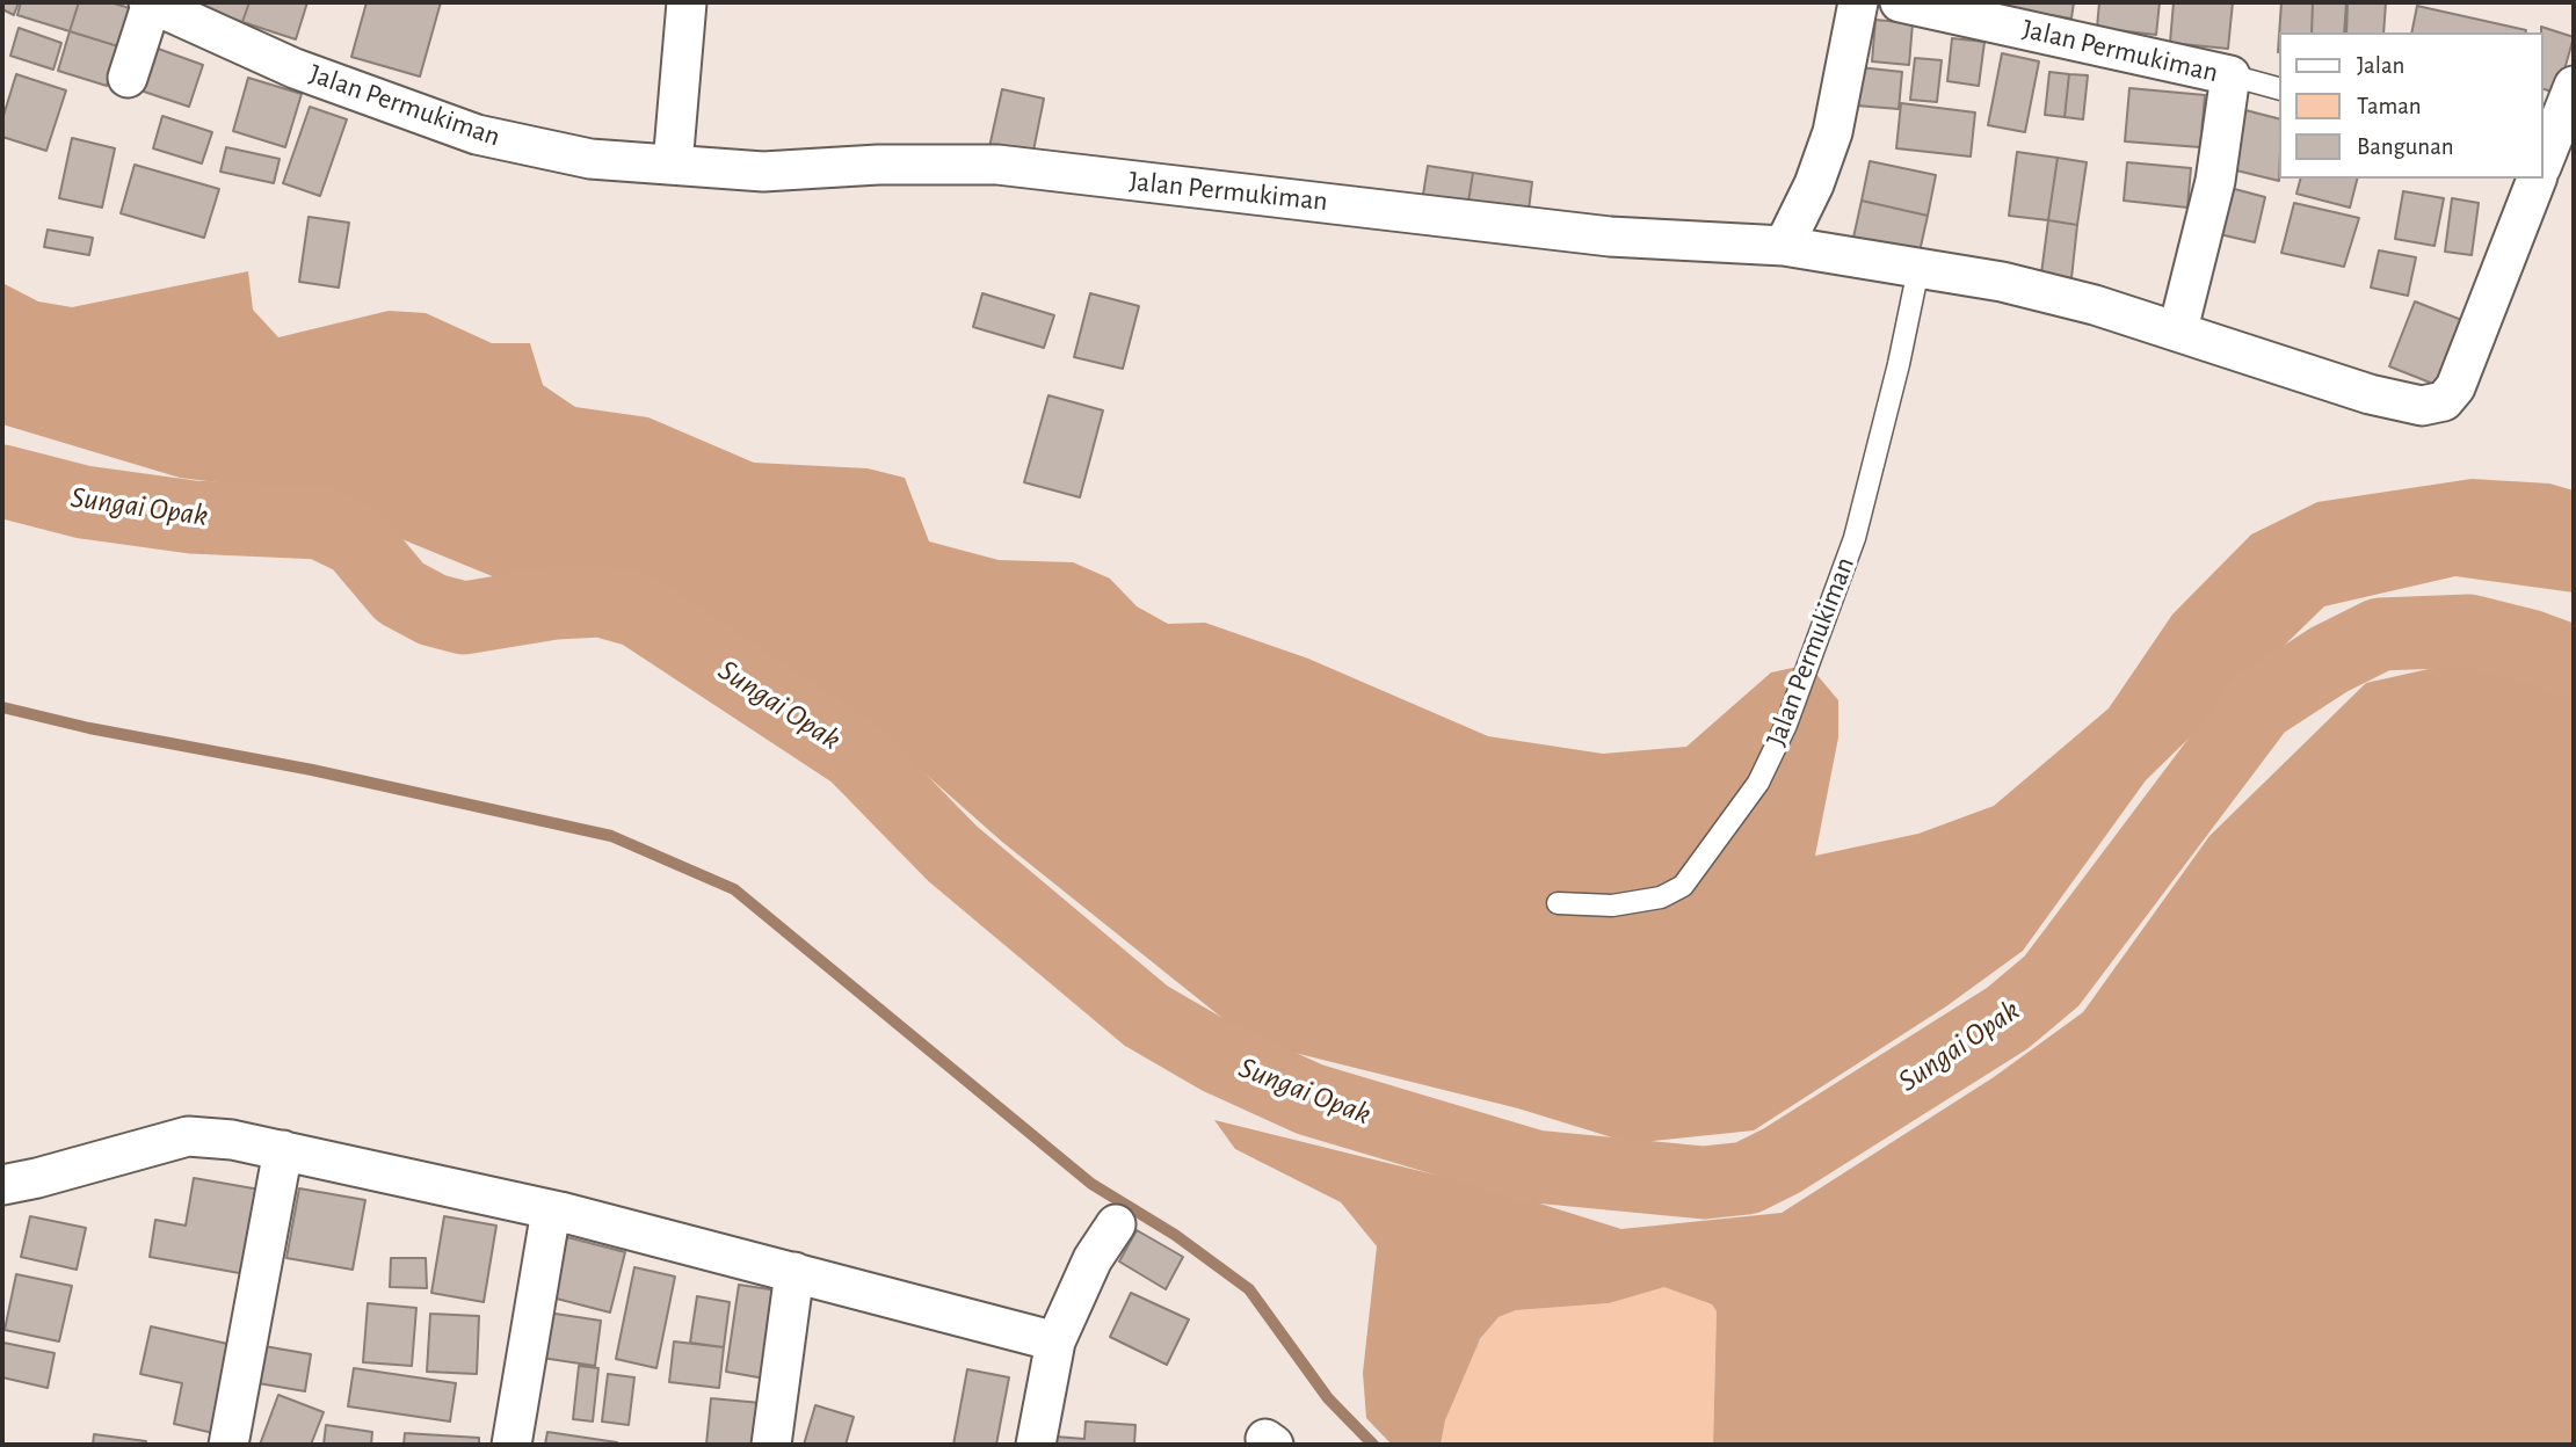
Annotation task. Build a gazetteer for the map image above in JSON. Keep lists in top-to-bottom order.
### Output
{
  "streets": {
    "street": ["Jalan Permukiman"]
  },
  "water": ["Sungai Opak"],
  "legend": ["Jalan", "Taman", "Bangunan"]
}
